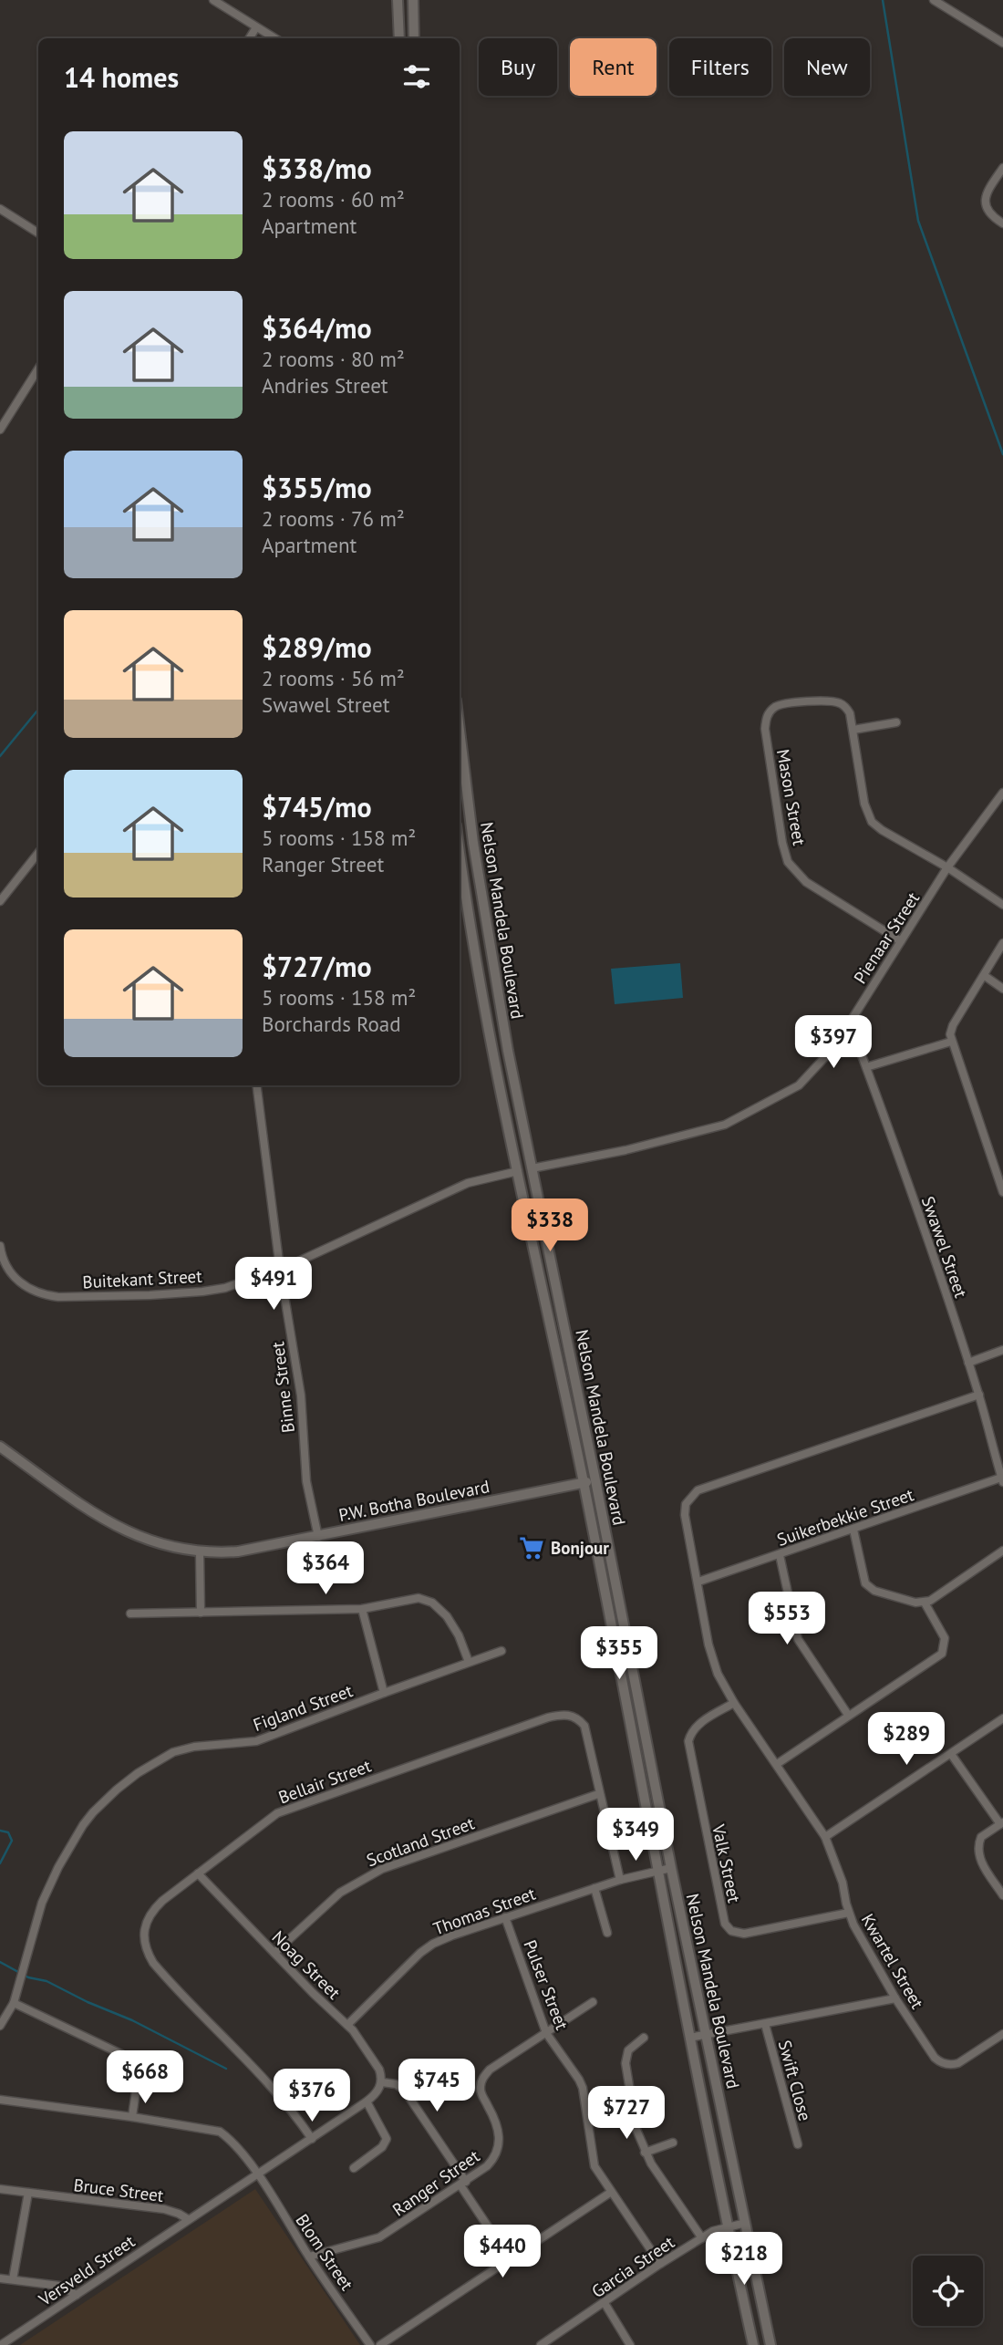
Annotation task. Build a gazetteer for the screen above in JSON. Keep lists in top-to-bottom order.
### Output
{
  "streets": {
    "street": [
      "Mason Street",
      "Nelson Mandela Boulevard",
      "Pienaar Street",
      "Swawel Street",
      "Buitekant Street",
      "Binne Street",
      "P.W. Botha Boulevard",
      "Suikerbekkie Street",
      "Figland Street",
      "Bellair Street",
      "Scotland Street",
      "Valk Street",
      "Thomas Street",
      "Kwartel Street",
      "Noag Street",
      "Pulser Street",
      "Swift Close",
      "Ranger Street",
      "Bruce Street",
      "Blom Street",
      "Garcia Street",
      "Versveld Street"
    ]
  },
  "crossings": [
    ["Mason Street", "Pienaar Street"],
    ["Nelson Mandela Boulevard", "Pienaar Street"],
    ["Nelson Mandela Boulevard", "Buitekant Street"],
    ["Nelson Mandela Boulevard", "P.W. Botha Boulevard"],
    ["Nelson Mandela Boulevard", "Thomas Street"],
    ["Nelson Mandela Boulevard", "Garcia Street"],
    ["Pienaar Street", "Swawel Street"],
    ["Swawel Street", "Suikerbekkie Street"],
    ["Swawel Street", "Kwartel Street"],
    ["Buitekant Street", "Binne Street"],
    ["Binne Street", "P.W. Botha Boulevard"],
    ["Suikerbekkie Street", "Kwartel Street"],
    ["Bellair Street", "Scotland Street"],
    ["Bellair Street", "Thomas Street"],
    ["Bellair Street", "Noag Street"],
    ["Scotland Street", "Noag Street"],
    ["Valk Street", "Kwartel Street"],
    ["Thomas Street", "Noag Street"],
    ["Thomas Street", "Pulser Street"],
    ["Pulser Street", "Ranger Street"],
    ["Pulser Street", "Garcia Street"],
    ["Ranger Street", "Blom Street"],
    ["Bruce Street", "Versveld Street"]
  ],
  "places": {
    "supermarket": ["Bonjour"]
  },
  "page": {
    "chip": [
      "Buy",
      "Rent",
      "Filters",
      "New"
    ],
    "heading": "14 homes",
    "list": [
      {
        "name": "$338/mo",
        "note": "2 rooms · 60 m² · Apartment"
      },
      {
        "name": "$364/mo",
        "note": "2 rooms · 80 m² · Andries Street"
      },
      {
        "name": "$355/mo",
        "note": "2 rooms · 76 m² · Apartment"
      },
      {
        "name": "$289/mo",
        "note": "2 rooms · 56 m² · Swawel Street"
      },
      {
        "name": "$745/mo",
        "note": "5 rooms · 158 m² · Ranger Street"
      },
      {
        "name": "$727/mo",
        "note": "5 rooms · 158 m² · Borchards Road"
      }
    ],
    "price": [
      "$397",
      "$338",
      "$491",
      "$364",
      "$553",
      "$355",
      "$289",
      "$349",
      "$668",
      "$745",
      "$376",
      "$727",
      "$440",
      "$218"
    ]
  }
}
